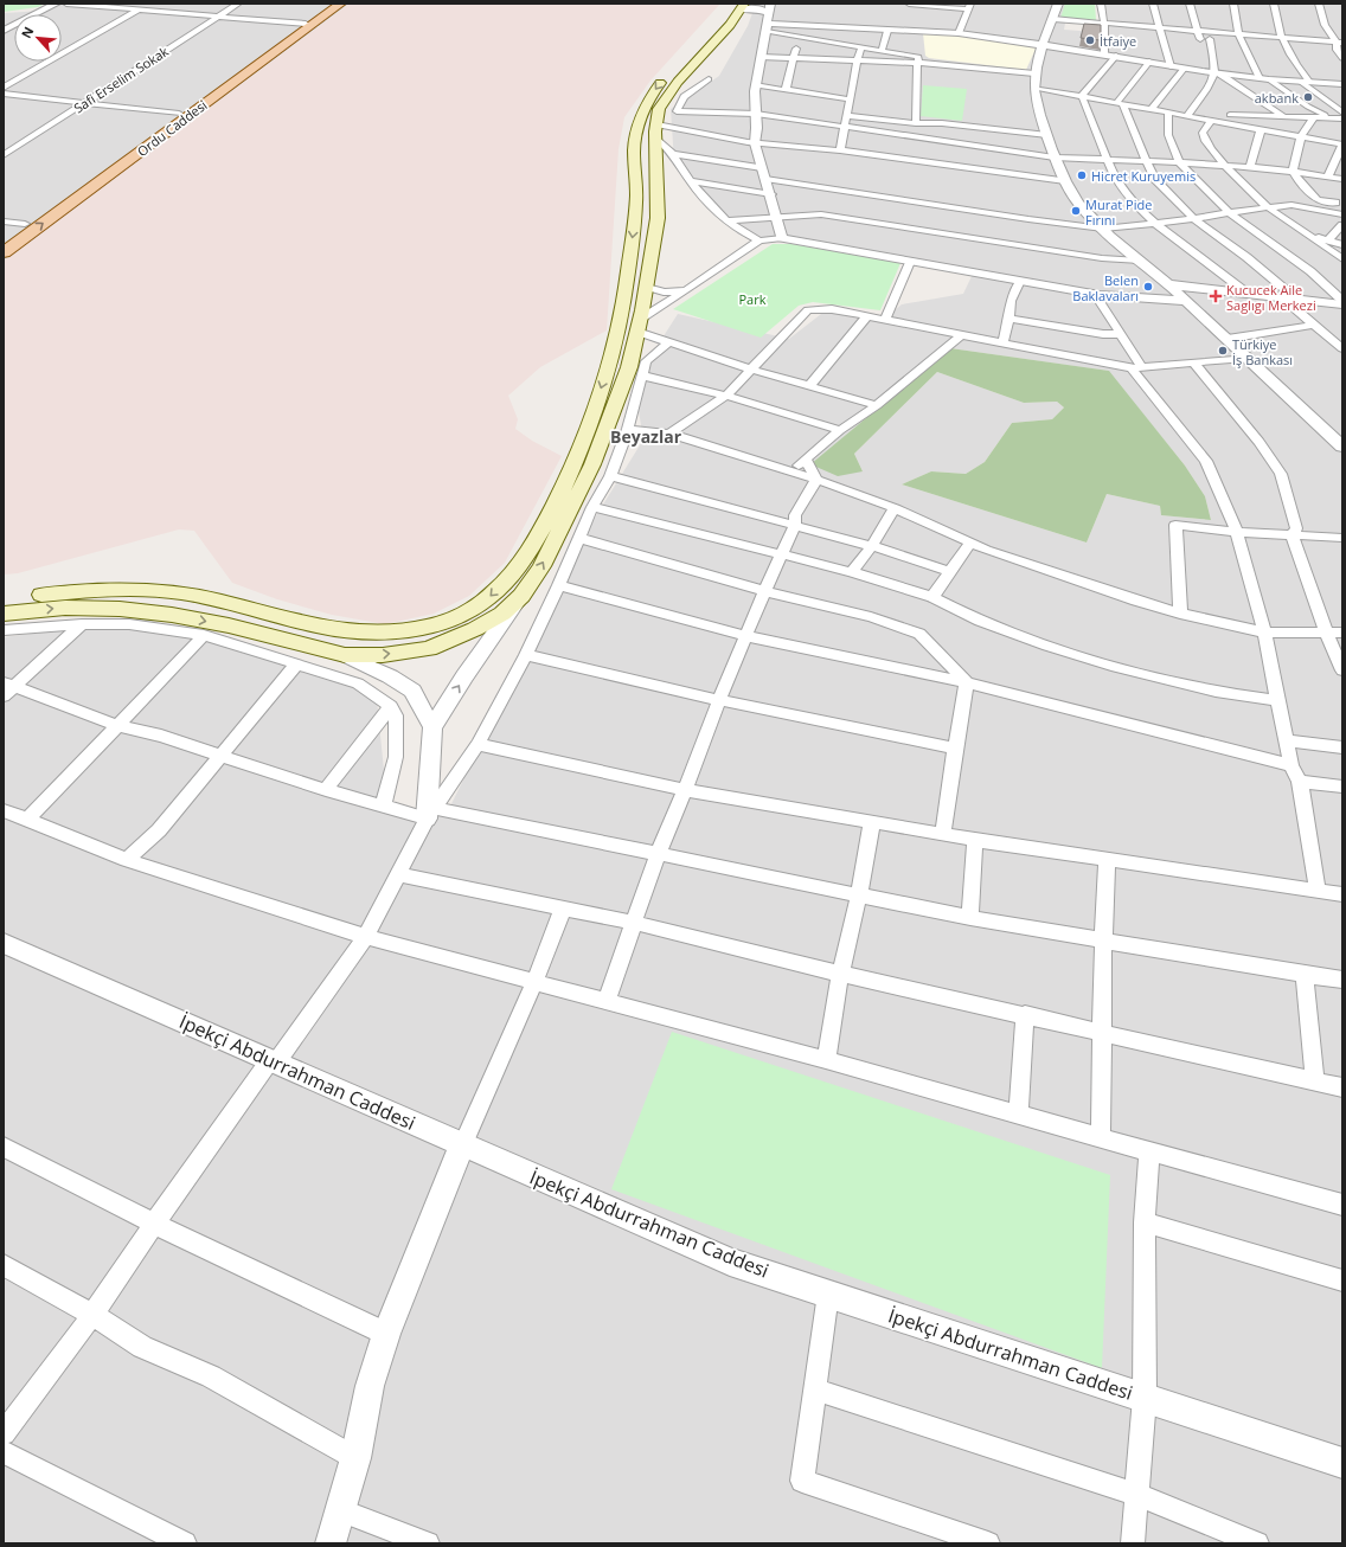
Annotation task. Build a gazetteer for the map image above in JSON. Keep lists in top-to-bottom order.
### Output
{
  "streets": {
    "main road": ["Ordu Caddesi"],
    "street": ["Safi Erselim Sokak", "İpekçi Abdurrahman Caddesi"]
  },
  "districts": ["Beyazlar"],
  "parks": ["Park"],
  "places": {
    "other": [
      "İtfaiye",
      "akbank",
      "Hicret Kuruyemis",
      "Murat Pide Fırını",
      "Belen Baklavaları",
      "Türkiye İş Bankası"
    ],
    "health": ["Kucucek Aile Saglıgı Merkezi"]
  },
  "north": "top left"
}
